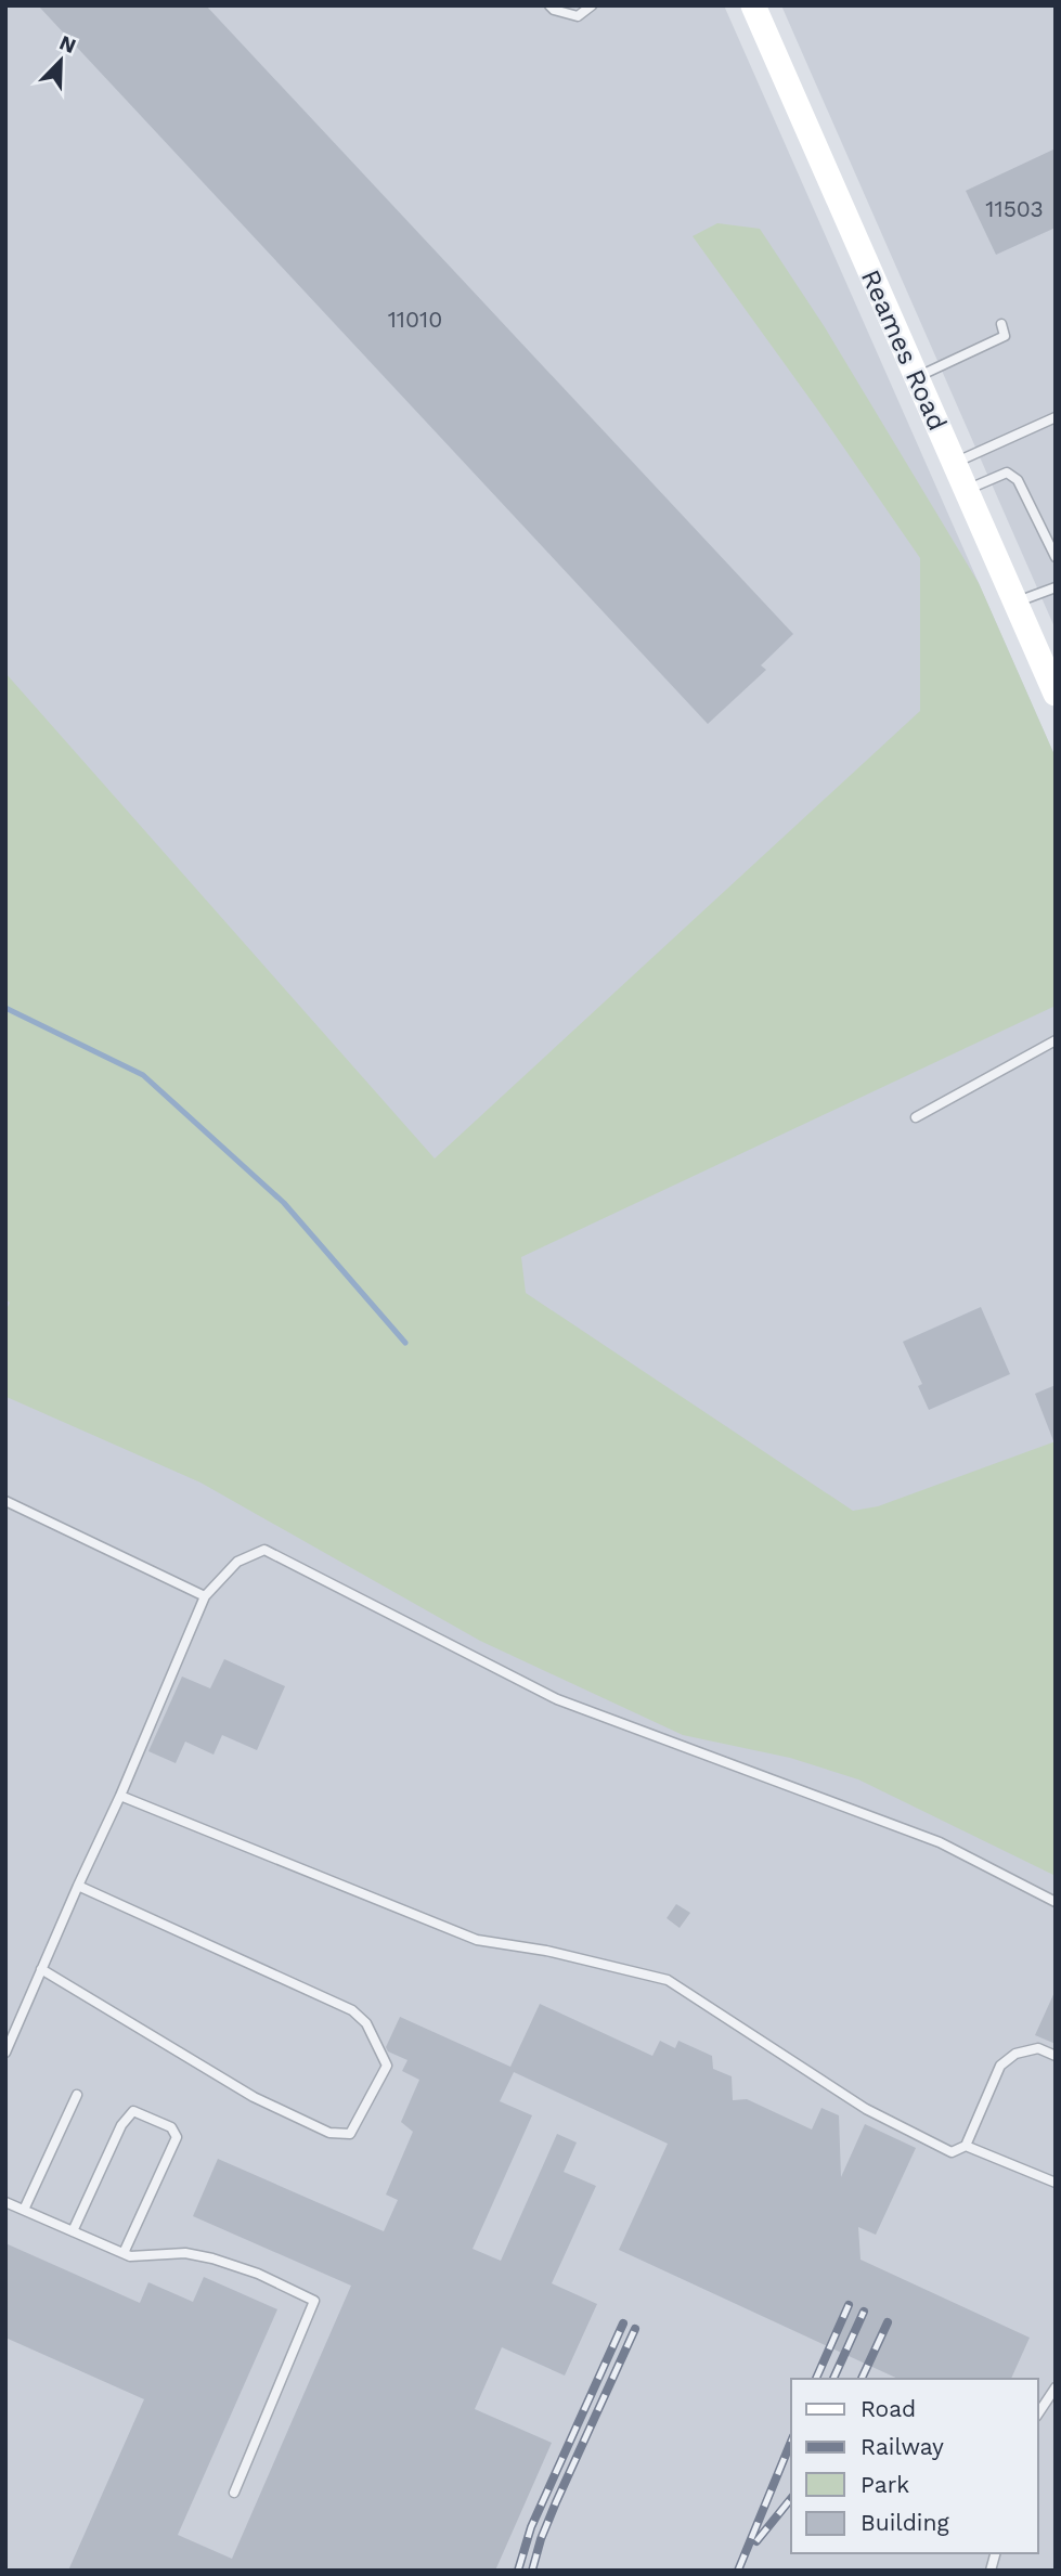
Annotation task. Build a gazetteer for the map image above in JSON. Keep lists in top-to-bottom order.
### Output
{
  "streets": {
    "main road": ["Reames Road"]
  },
  "house_numbers": ["11503", "11010"],
  "legend": [
    "Road",
    "Railway",
    "Park",
    "Building"
  ],
  "north": "top right"
}
